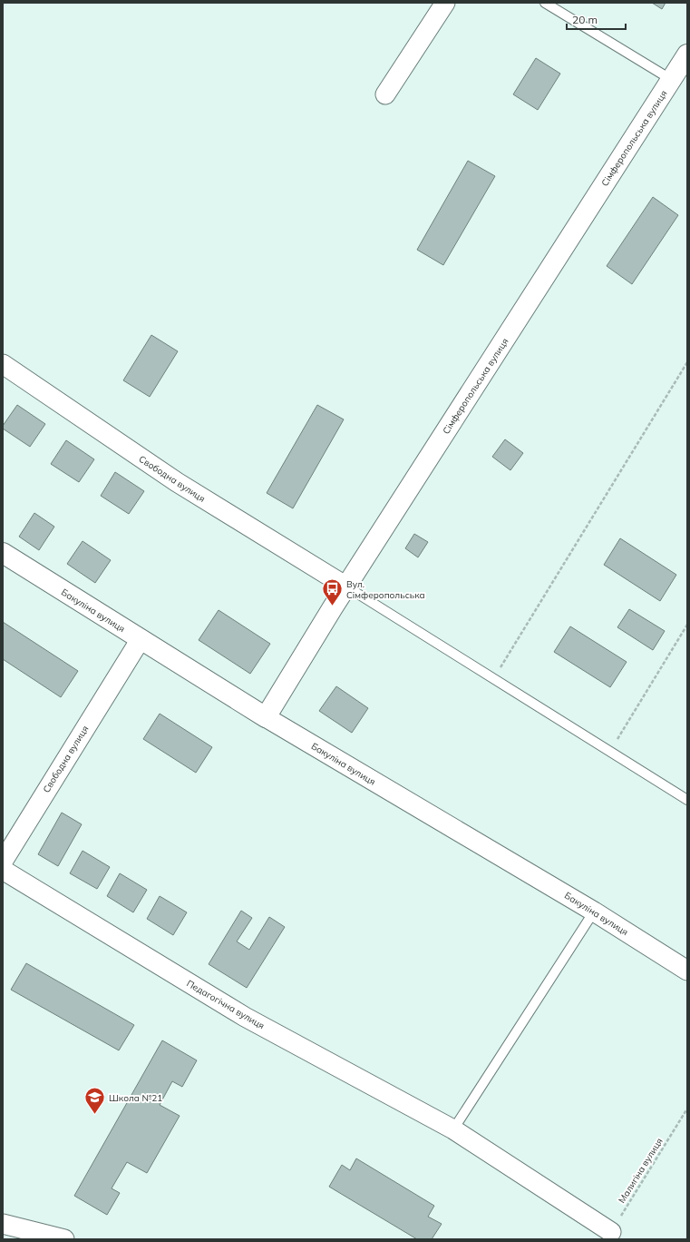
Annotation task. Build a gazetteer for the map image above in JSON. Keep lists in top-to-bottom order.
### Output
{
  "streets": {
    "street": [
      "Сімферопольська вулиця",
      "Свободна вулиця",
      "Бакуліна вулиця",
      "Педагогічна вулиця"
    ],
    "path": ["Малигіна вулиця"]
  },
  "crossings": [
    ["Сімферопольська вулиця", "Свободна вулиця"],
    ["Сімферопольська вулиця", "Бакуліна вулиця"],
    ["Свободна вулиця", "Бакуліна вулиця"],
    ["Педагогічна вулиця", "Малигіна вулиця"]
  ],
  "places": {
    "bus stop": ["Вул. Сімферопольська"],
    "school or university": ["Школа №21"]
  },
  "scale_bar": "20 m"
}
